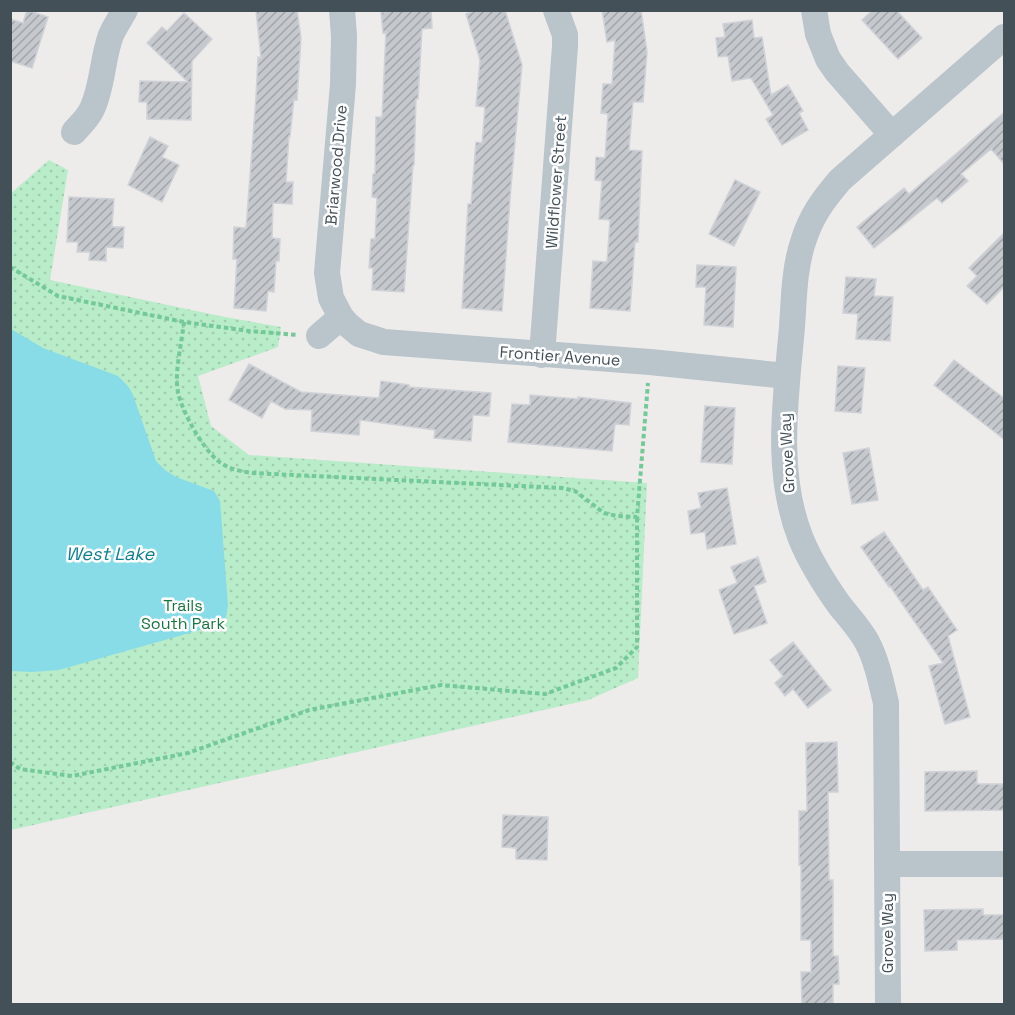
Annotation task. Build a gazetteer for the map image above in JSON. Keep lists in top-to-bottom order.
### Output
{
  "streets": {
    "street": [
      "Briarwood Drive",
      "Wildflower Street",
      "Frontier Avenue",
      "Grove Way"
    ]
  },
  "crossings": [
    ["Briarwood Drive", "Frontier Avenue"],
    ["Wildflower Street", "Frontier Avenue"],
    ["Frontier Avenue", "Grove Way"]
  ],
  "water": ["West Lake"],
  "parks": ["Trails South Park"]
}
